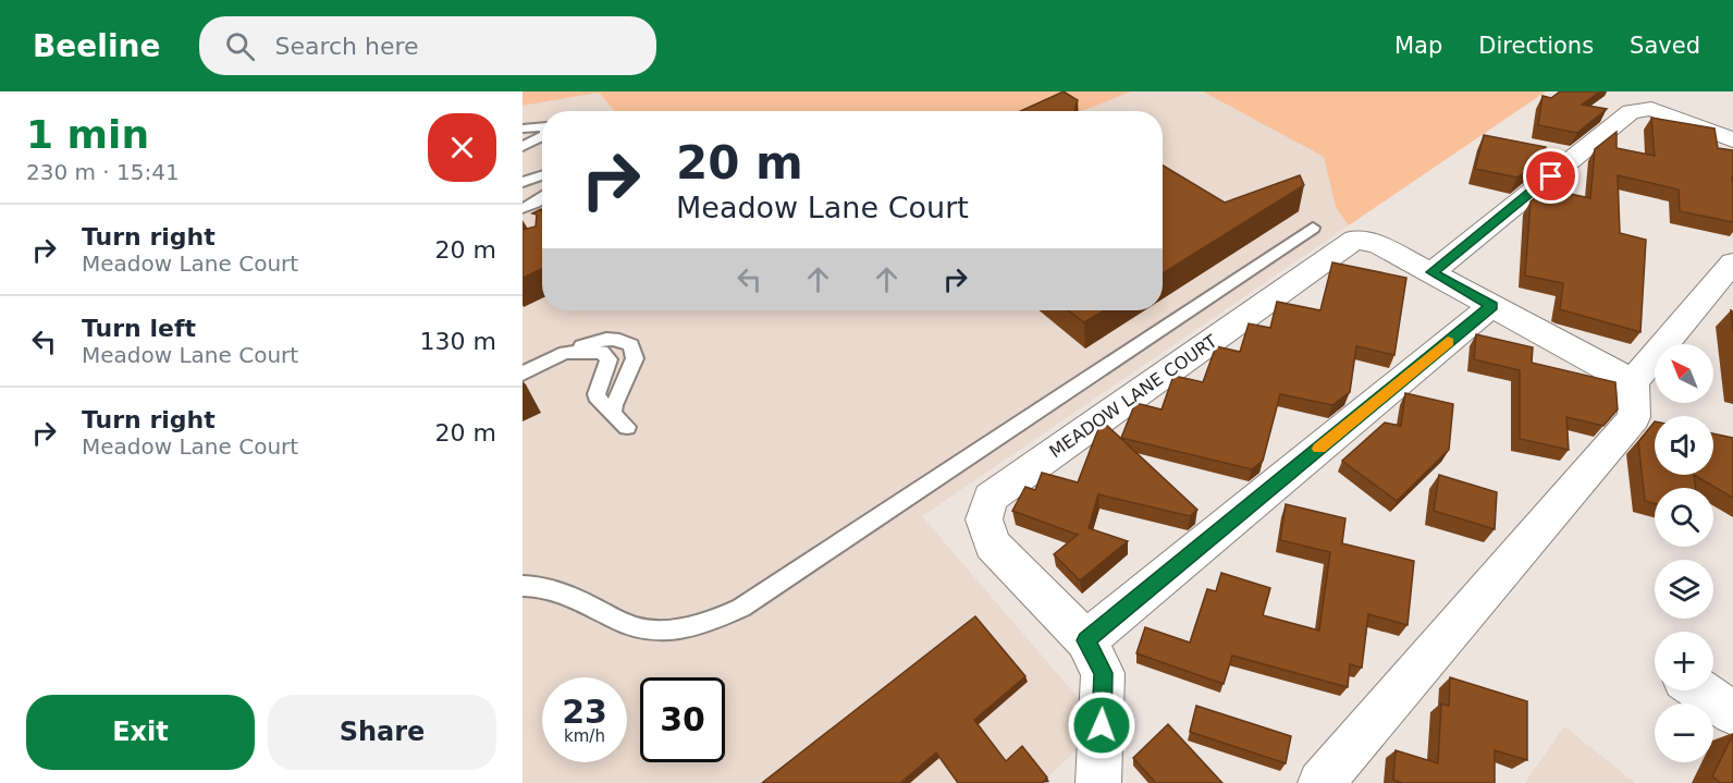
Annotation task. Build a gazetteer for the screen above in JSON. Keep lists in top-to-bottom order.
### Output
{
  "streets": {
    "street": ["MEADOW LANE COURT"]
  },
  "north": "top left",
  "page": {
    "header": "Beeline",
    "search": "Search here",
    "nav": ["Map", "Directions", "Saved"],
    "heading": ["1 min", "230 m · 15:41"],
    "turn": ["20 m", "Meadow Lane Court"],
    "list": [
      {
        "name": "Turn right",
        "note": "Meadow Lane Court",
        "value": "20 m"
      },
      {
        "name": "Turn left",
        "note": "Meadow Lane Court",
        "value": "130 m"
      },
      {
        "name": "Turn right",
        "note": "Meadow Lane Court",
        "value": "20 m"
      }
    ],
    "map_buttons": ["+", "−"],
    "speed": "23 km/h",
    "limit": "30",
    "buttons": ["Exit", "Share"]
  }
}
